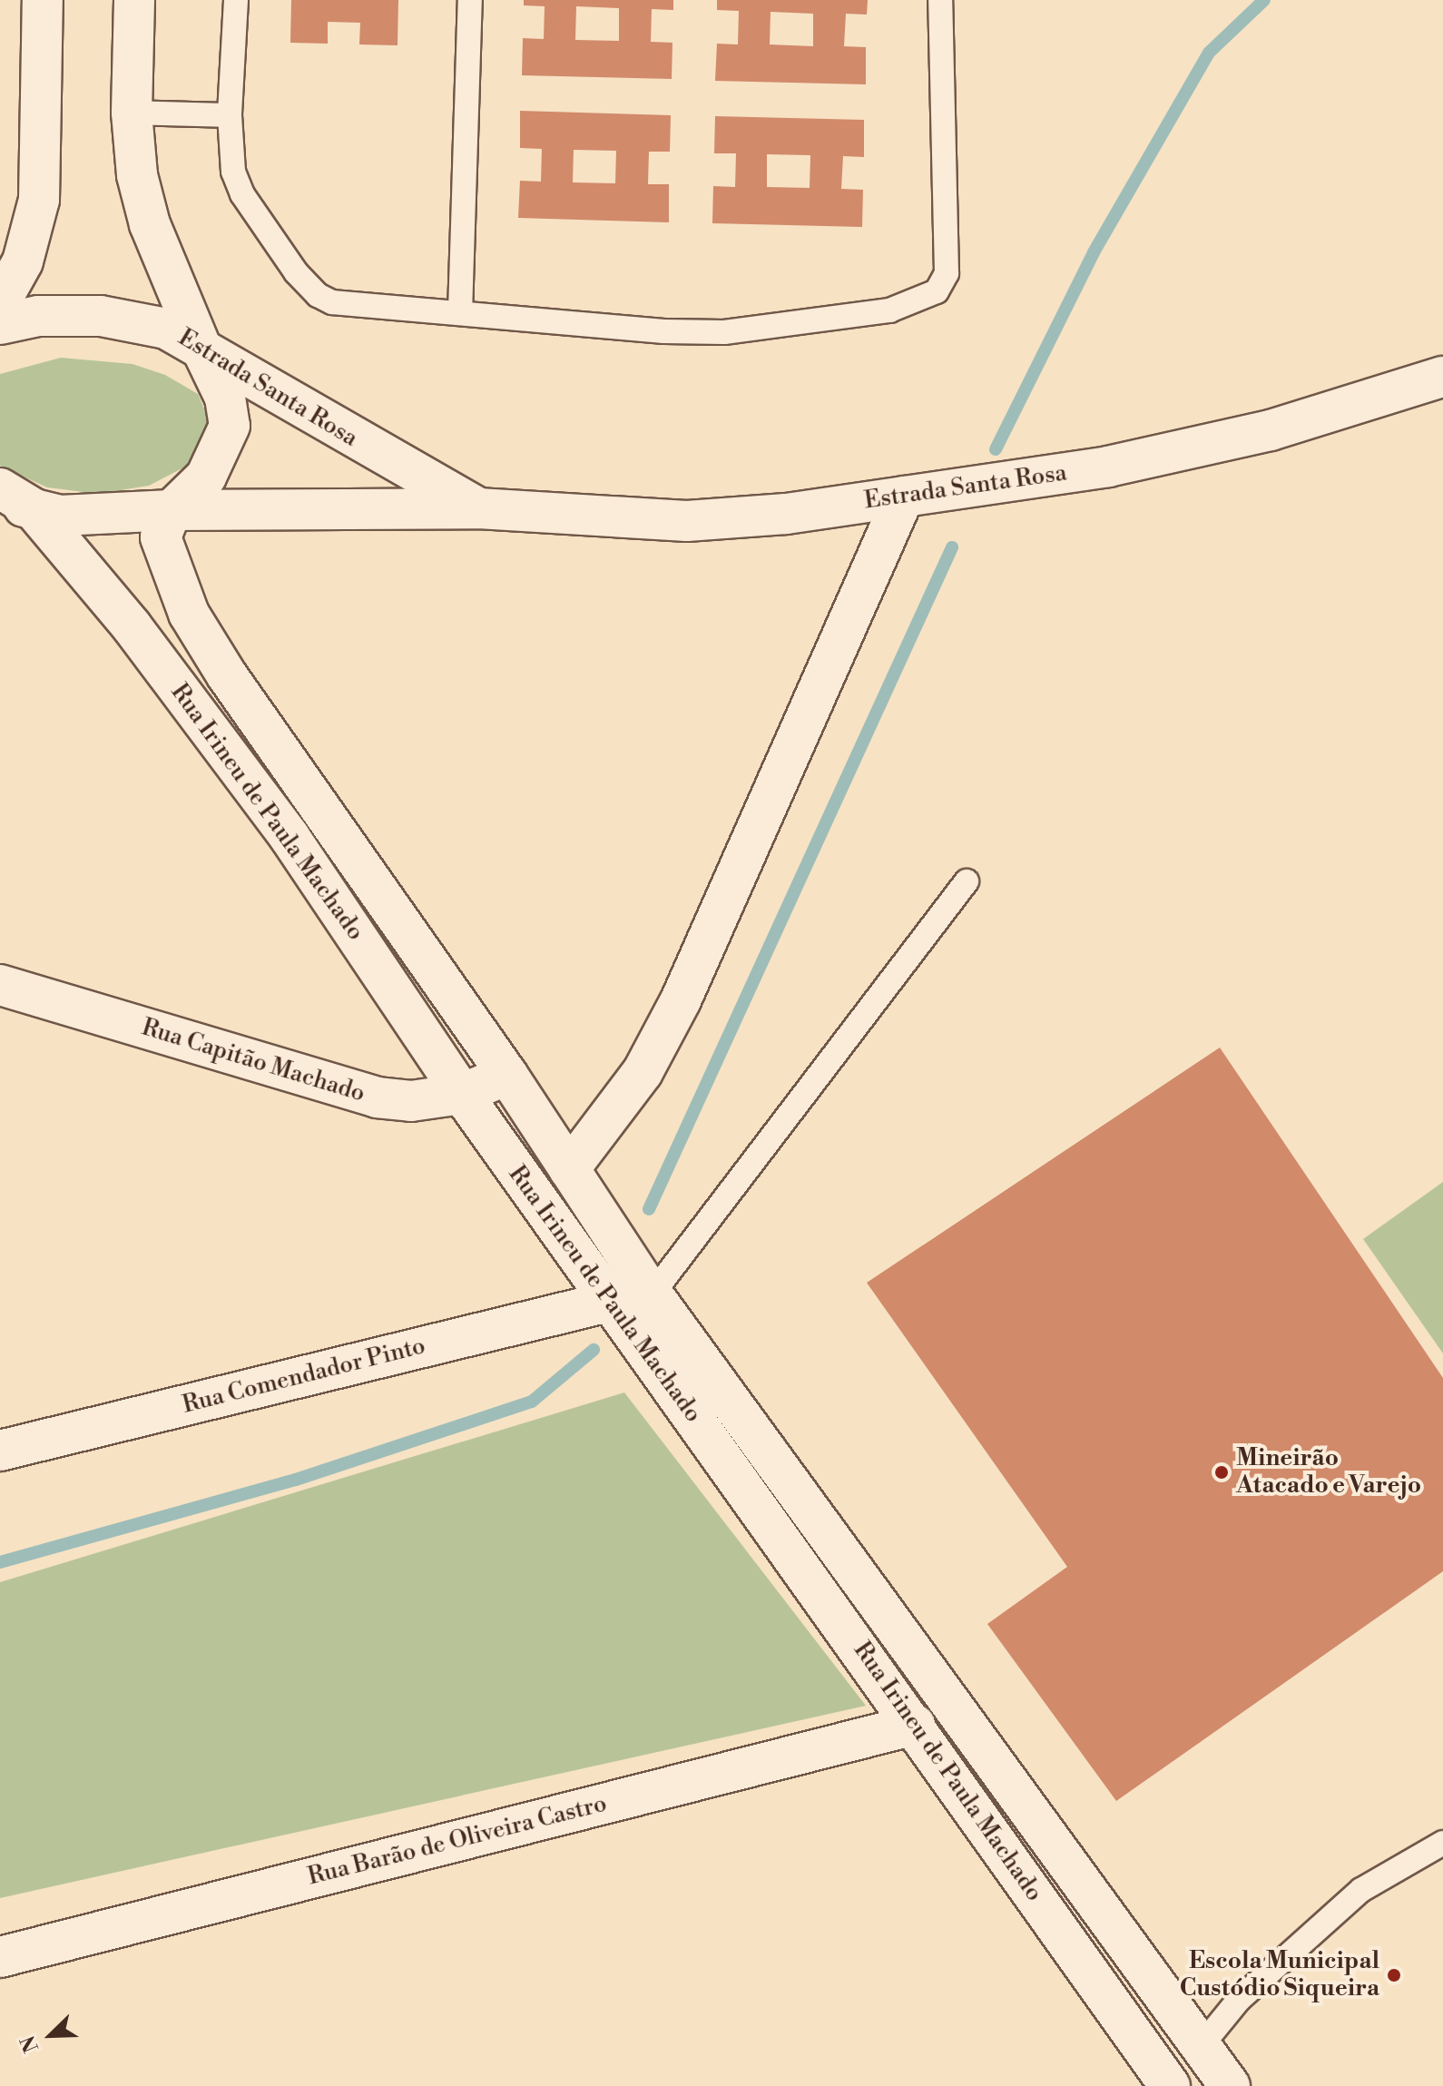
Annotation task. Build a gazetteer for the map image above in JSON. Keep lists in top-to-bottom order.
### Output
{
  "streets": {
    "street": [
      "Estrada Santa Rosa",
      "Rua Irineu de Paula Machado",
      "Rua Capitão Machado",
      "Rua Comendador Pinto",
      "Rua Barão de Oliveira Castro"
    ]
  },
  "crossings": [
    ["Estrada Santa Rosa", "Rua Irineu de Paula Machado"],
    ["Rua Irineu de Paula Machado", "Rua Capitão Machado"],
    ["Rua Irineu de Paula Machado", "Rua Comendador Pinto"],
    ["Rua Irineu de Paula Machado", "Rua Barão de Oliveira Castro"]
  ],
  "places": ["Mineirão Atacado e Varejo", "Escola Municipal Custódio Siqueira"],
  "north": "bottom left"
}
